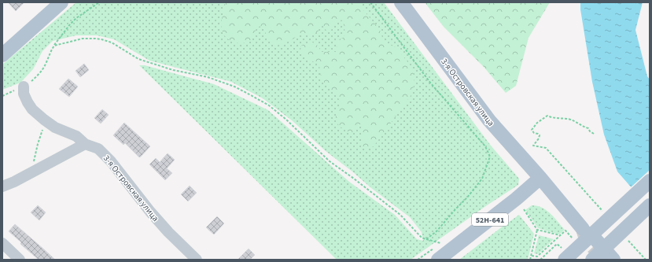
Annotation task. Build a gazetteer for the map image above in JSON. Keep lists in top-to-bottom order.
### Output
{
  "streets": {
    "main road": ["3-я Островская улица", "52Н-641"]
  },
  "crossings": [
    ["3-я Островская улица", "52Н-641"]
  ]
}
